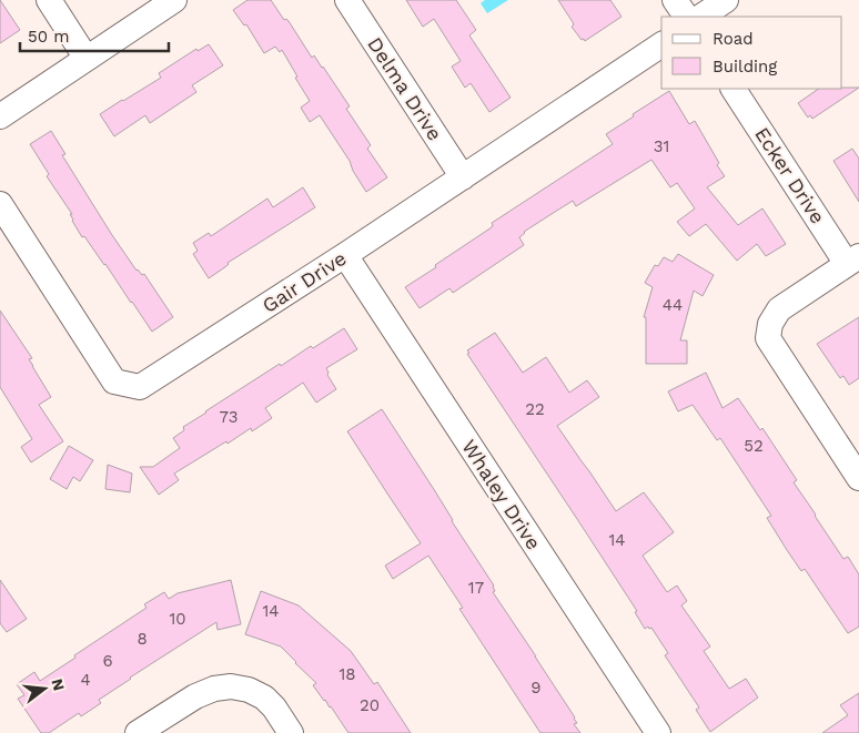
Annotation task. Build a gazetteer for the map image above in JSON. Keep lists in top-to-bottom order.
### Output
{
  "streets": {
    "street": [
      "Delma Drive",
      "Ecker Drive",
      "Gair Drive",
      "Whaley Drive"
    ]
  },
  "crossings": [
    ["Delma Drive", "Gair Drive"],
    ["Gair Drive", "Whaley Drive"]
  ],
  "house_numbers": [
    "31",
    "44",
    "22",
    "73",
    "52",
    "14",
    "17",
    "14",
    "10",
    "8",
    "6",
    "18",
    "4",
    "9",
    "20"
  ],
  "legend": ["Road", "Building"],
  "scale_bar": "50 m",
  "north": "right"
}
